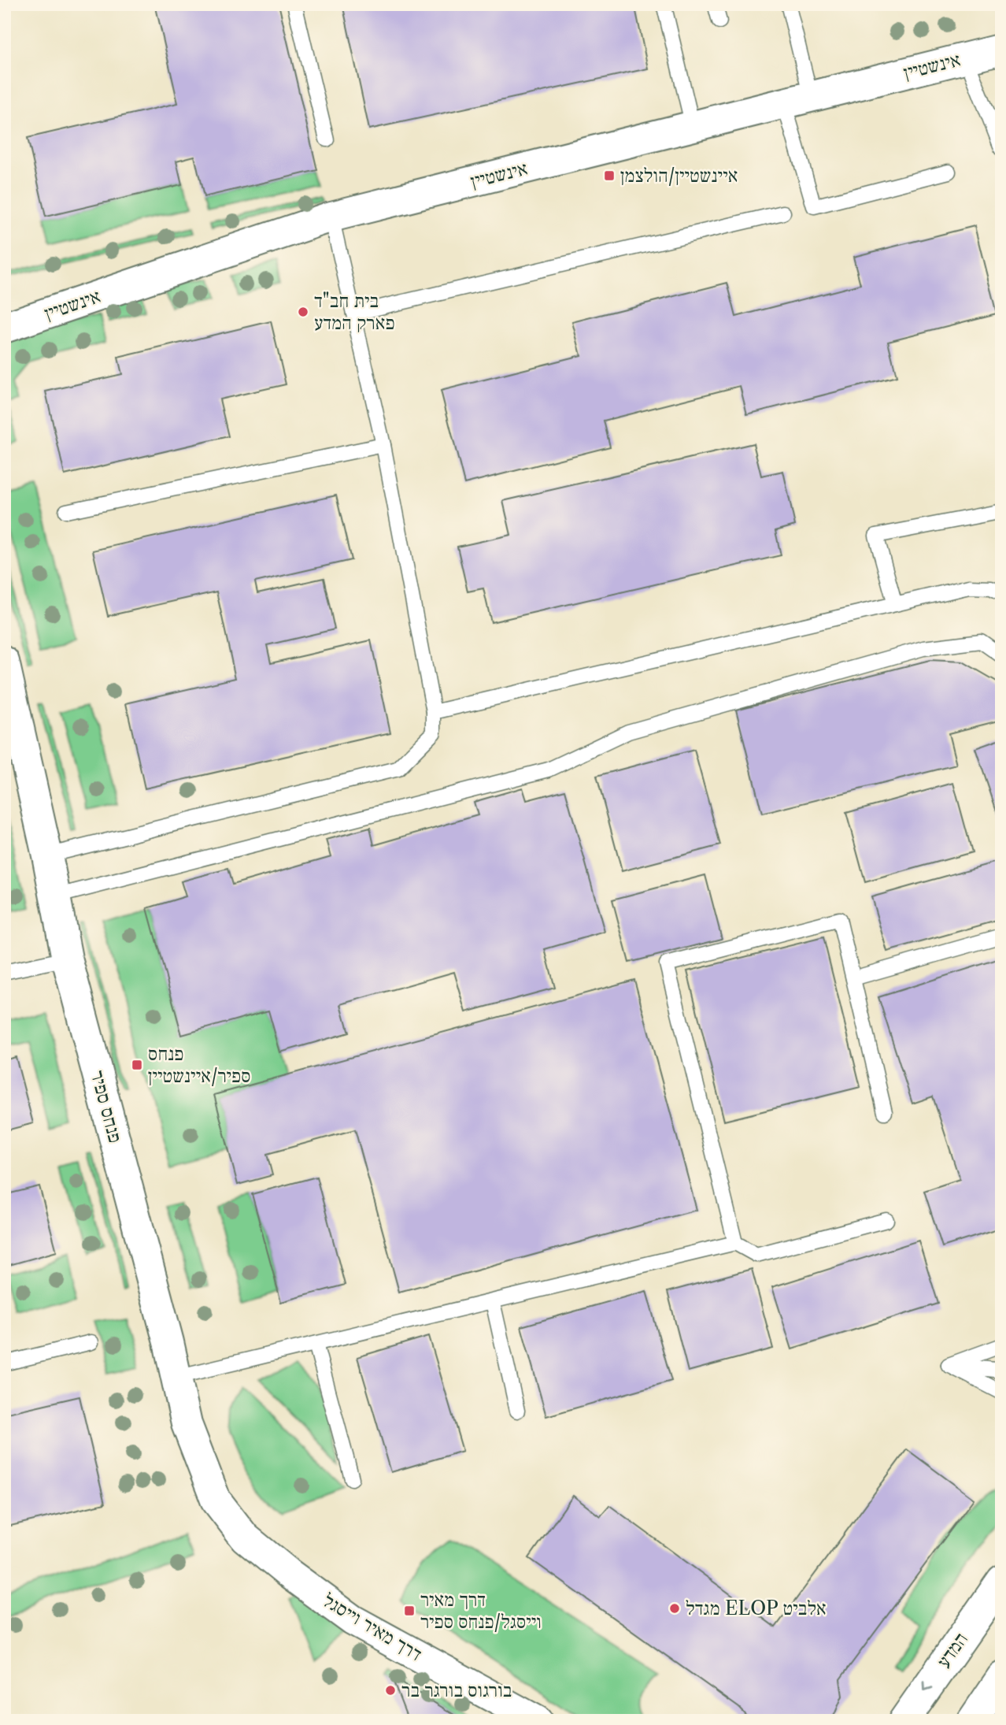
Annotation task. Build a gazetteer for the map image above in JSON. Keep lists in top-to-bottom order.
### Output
{
  "streets": {
    "street": [
      "אינשטיין",
      "פנחס ספיר",
      "דרך מאיר וייסגל",
      "המדע"
    ]
  },
  "crossings": [
    ["פנחס ספיר", "דרך מאיר וייסגל"]
  ],
  "places": {
    "transit": ["איינשטיין/הולצמן", "פנחס ספיר/איינשטיין", "דרך מאיר וייסגל/פנחס ספיר"],
    "other": ["בית חב\"ד פארק המדע", "מגדל ELOP אלביט", "בורגוס בורגר בר"]
  }
}
